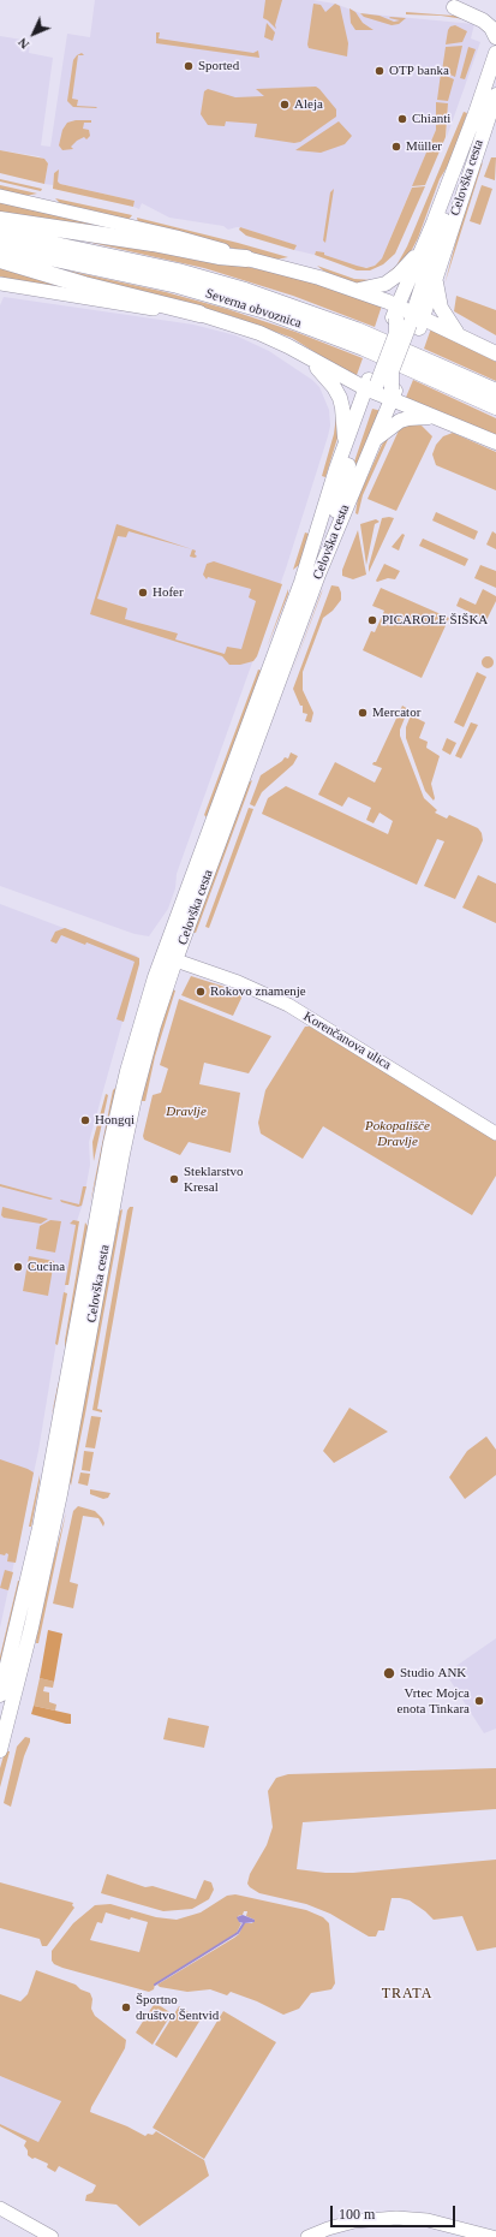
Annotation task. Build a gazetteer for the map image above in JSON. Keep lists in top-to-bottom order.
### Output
{
  "streets": {
    "highway": ["Severna obvoznica"],
    "main road": ["Celovška cesta"],
    "street": ["Korenčanova ulica"]
  },
  "crossings": [
    ["Celovška cesta", "Korenčanova ulica"]
  ],
  "districts": ["TRATA"],
  "parks": ["Dravlje", "Pokopališče Dravlje"],
  "places": [
    "Sported",
    "OTP banka",
    "Aleja",
    "Chianti",
    "Müller",
    "Hofer",
    "PICAROLE ŠIŠKA",
    "Mercator",
    "Rokovo znamenje",
    "Hongqi",
    "Steklarstvo Kresal",
    "Cucina",
    "Studio ANK",
    "Vrtec Mojca enota Tinkara",
    "Športno društvo Šentvid"
  ],
  "scale_bar": "100 m",
  "north": "bottom left"
}
